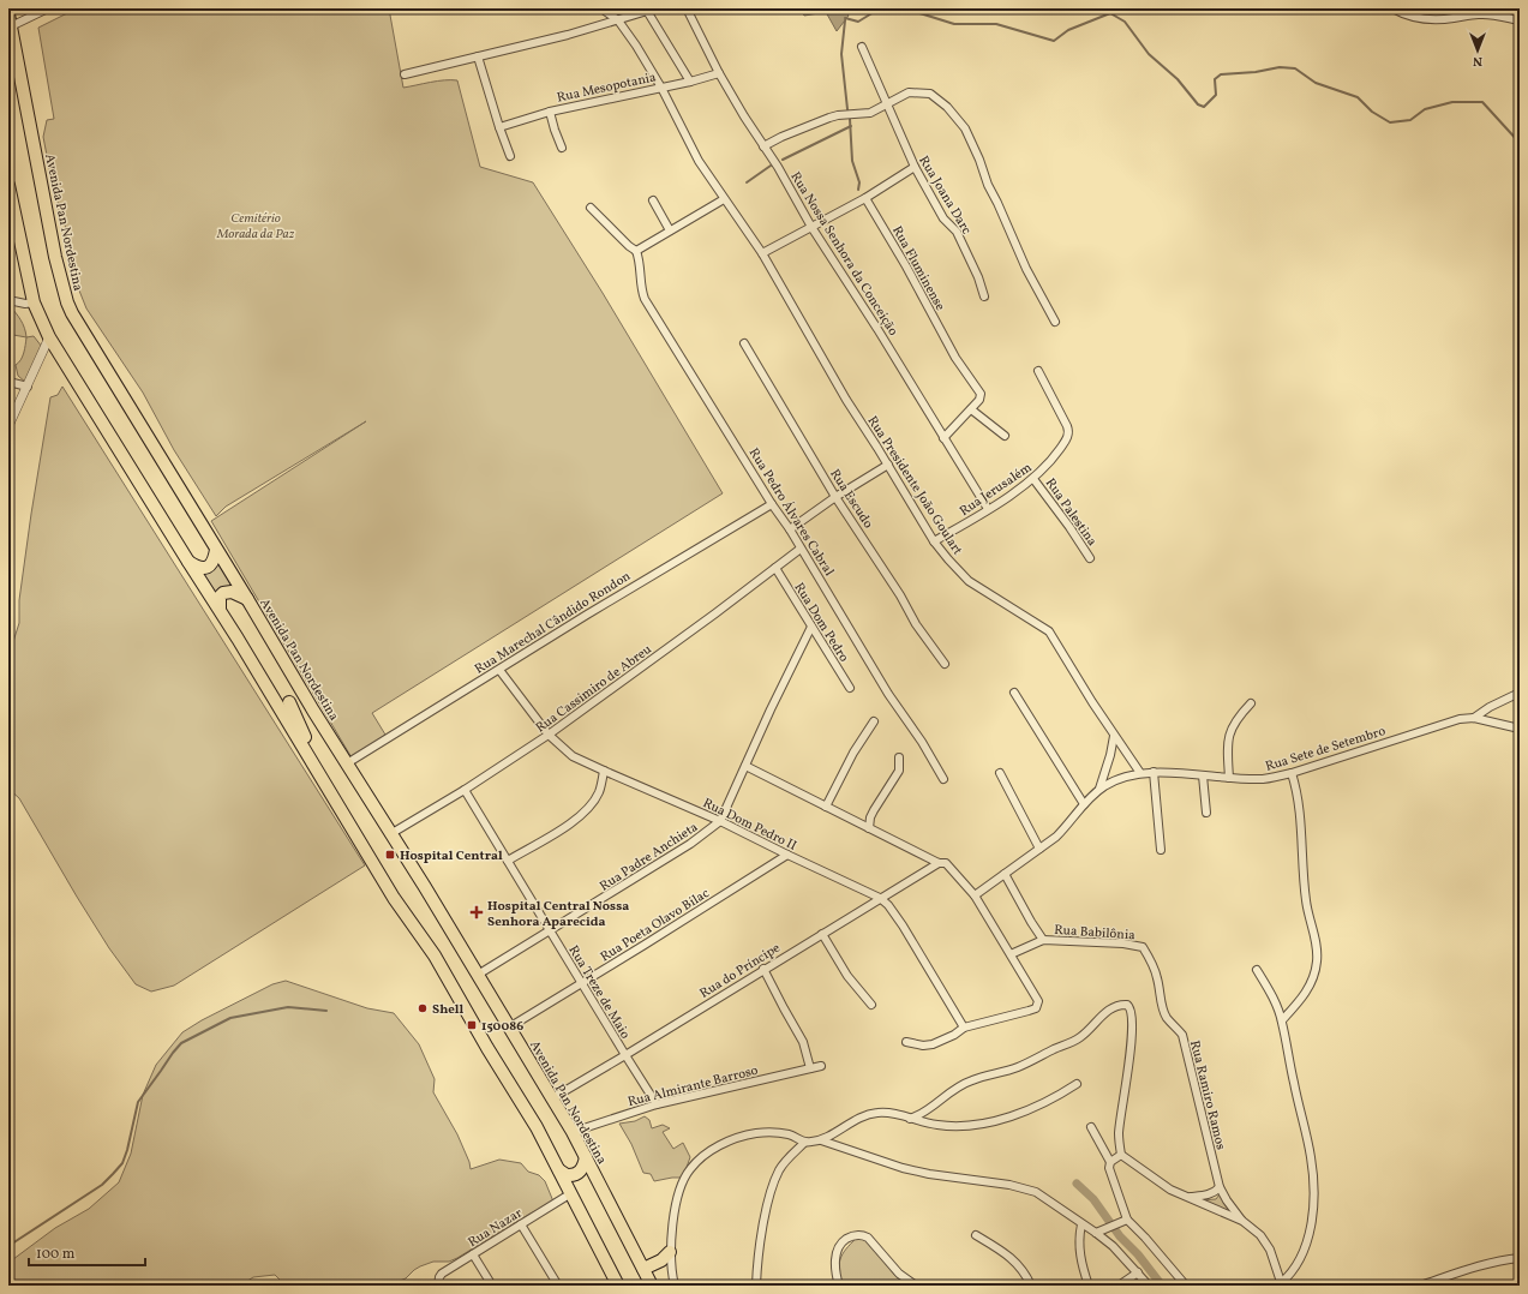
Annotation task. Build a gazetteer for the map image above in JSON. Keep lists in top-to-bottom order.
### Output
{
  "streets": {
    "highway": ["Avenida Pan Nordestina"],
    "street": [
      "Rua Mesopotania",
      "Rua Joana Darc",
      "Rua Nossa Senhora da Conceição",
      "Rua Fluminense",
      "Rua Presidente João Goulart",
      "Rua Jerusalém",
      "Rua Escudo",
      "Rua Pedro Álvares Cabral",
      "Rua Palestina",
      "Rua Marechal Cândido Rondon",
      "Rua Dom Pedro",
      "Rua Cassimiro de Abreu",
      "Rua Sete de Setembro",
      "Rua Dom Pedro II",
      "Rua Padre Anchieta",
      "Rua Poeta Olavo Bilac",
      "Rua Babilônia",
      "Rua do Príncipe",
      "Rua Treze de Maio",
      "Rua Almirante Barroso",
      "Rua Ramiro Ramos",
      "Rua Nazar"
    ]
  },
  "crossings": [
    ["Rua Mesopotania", "Rua Nossa Senhora da Conceição"],
    ["Rua Mesopotania", "Rua Presidente João Goulart"],
    ["Avenida Pan Nordestina", "Rua Marechal Cândido Rondon"],
    ["Avenida Pan Nordestina", "Rua Cassimiro de Abreu"],
    ["Avenida Pan Nordestina", "Rua Padre Anchieta"],
    ["Avenida Pan Nordestina", "Rua Poeta Olavo Bilac"],
    ["Avenida Pan Nordestina", "Rua do Príncipe"],
    ["Avenida Pan Nordestina", "Rua Almirante Barroso"],
    ["Rua Nossa Senhora da Conceição", "Rua Jerusalém"],
    ["Rua Presidente João Goulart", "Rua Jerusalém"],
    ["Rua Presidente João Goulart", "Rua Sete de Setembro"],
    ["Rua Jerusalém", "Rua Palestina"],
    ["Rua Pedro Álvares Cabral", "Rua Marechal Cândido Rondon"],
    ["Rua Pedro Álvares Cabral", "Rua Cassimiro de Abreu"],
    ["Rua Marechal Cândido Rondon", "Rua Dom Pedro II"],
    ["Rua Dom Pedro", "Rua Cassimiro de Abreu"],
    ["Rua Dom Pedro", "Rua Padre Anchieta"],
    ["Rua Cassimiro de Abreu", "Rua Dom Pedro II"],
    ["Rua Cassimiro de Abreu", "Rua Treze de Maio"],
    ["Rua Sete de Setembro", "Rua Babilônia"],
    ["Rua Dom Pedro II", "Rua Padre Anchieta"],
    ["Rua Dom Pedro II", "Rua Poeta Olavo Bilac"],
    ["Rua Dom Pedro II", "Rua do Príncipe"],
    ["Rua Padre Anchieta", "Rua Treze de Maio"],
    ["Rua Poeta Olavo Bilac", "Rua Treze de Maio"],
    ["Rua Babilônia", "Rua Ramiro Ramos"],
    ["Rua do Príncipe", "Rua Treze de Maio"],
    ["Rua Treze de Maio", "Rua Almirante Barroso"]
  ],
  "parks": ["Cemitério Morada da Paz"],
  "places": {
    "transit": ["Hospital Central", "150086"],
    "health": ["Hospital Central Nossa Senhora Aparecida"],
    "other": ["Shell"]
  },
  "scale_bar": "100 m",
  "north": "bottom"
}
